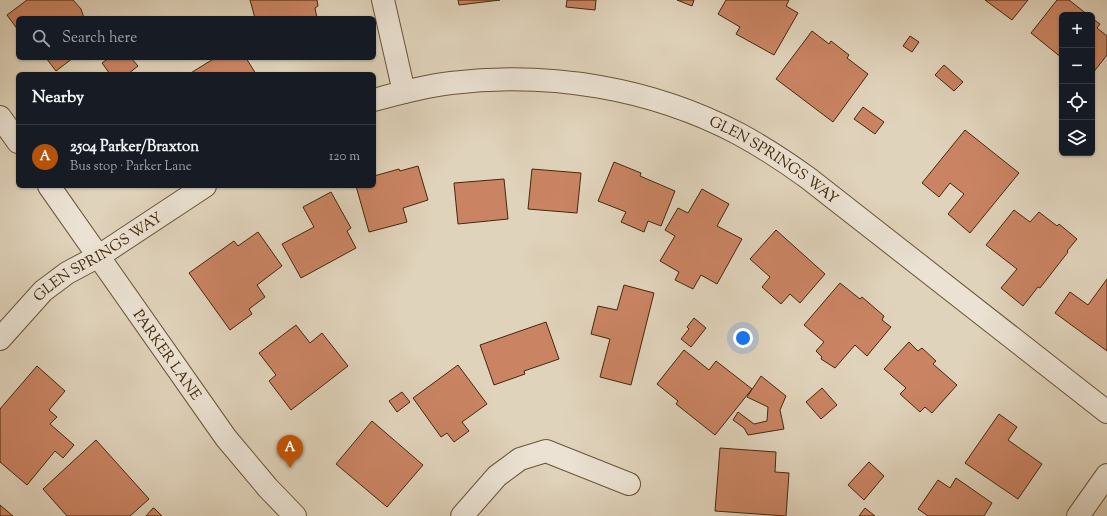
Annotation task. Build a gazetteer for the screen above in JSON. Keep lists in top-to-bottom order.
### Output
{
  "streets": {
    "street": ["GLEN SPRINGS WAY", "PARKER LANE"]
  },
  "crossings": [
    ["GLEN SPRINGS WAY", "PARKER LANE"]
  ],
  "page": {
    "map_buttons": ["+", "−"],
    "search": "Search here",
    "heading": "Nearby",
    "list": [
      {
        "mark": "A",
        "name": "2504 Parker/Braxton",
        "note": "Bus stop · Parker Lane",
        "value": "120 m"
      }
    ],
    "pins": "A"
  }
}
